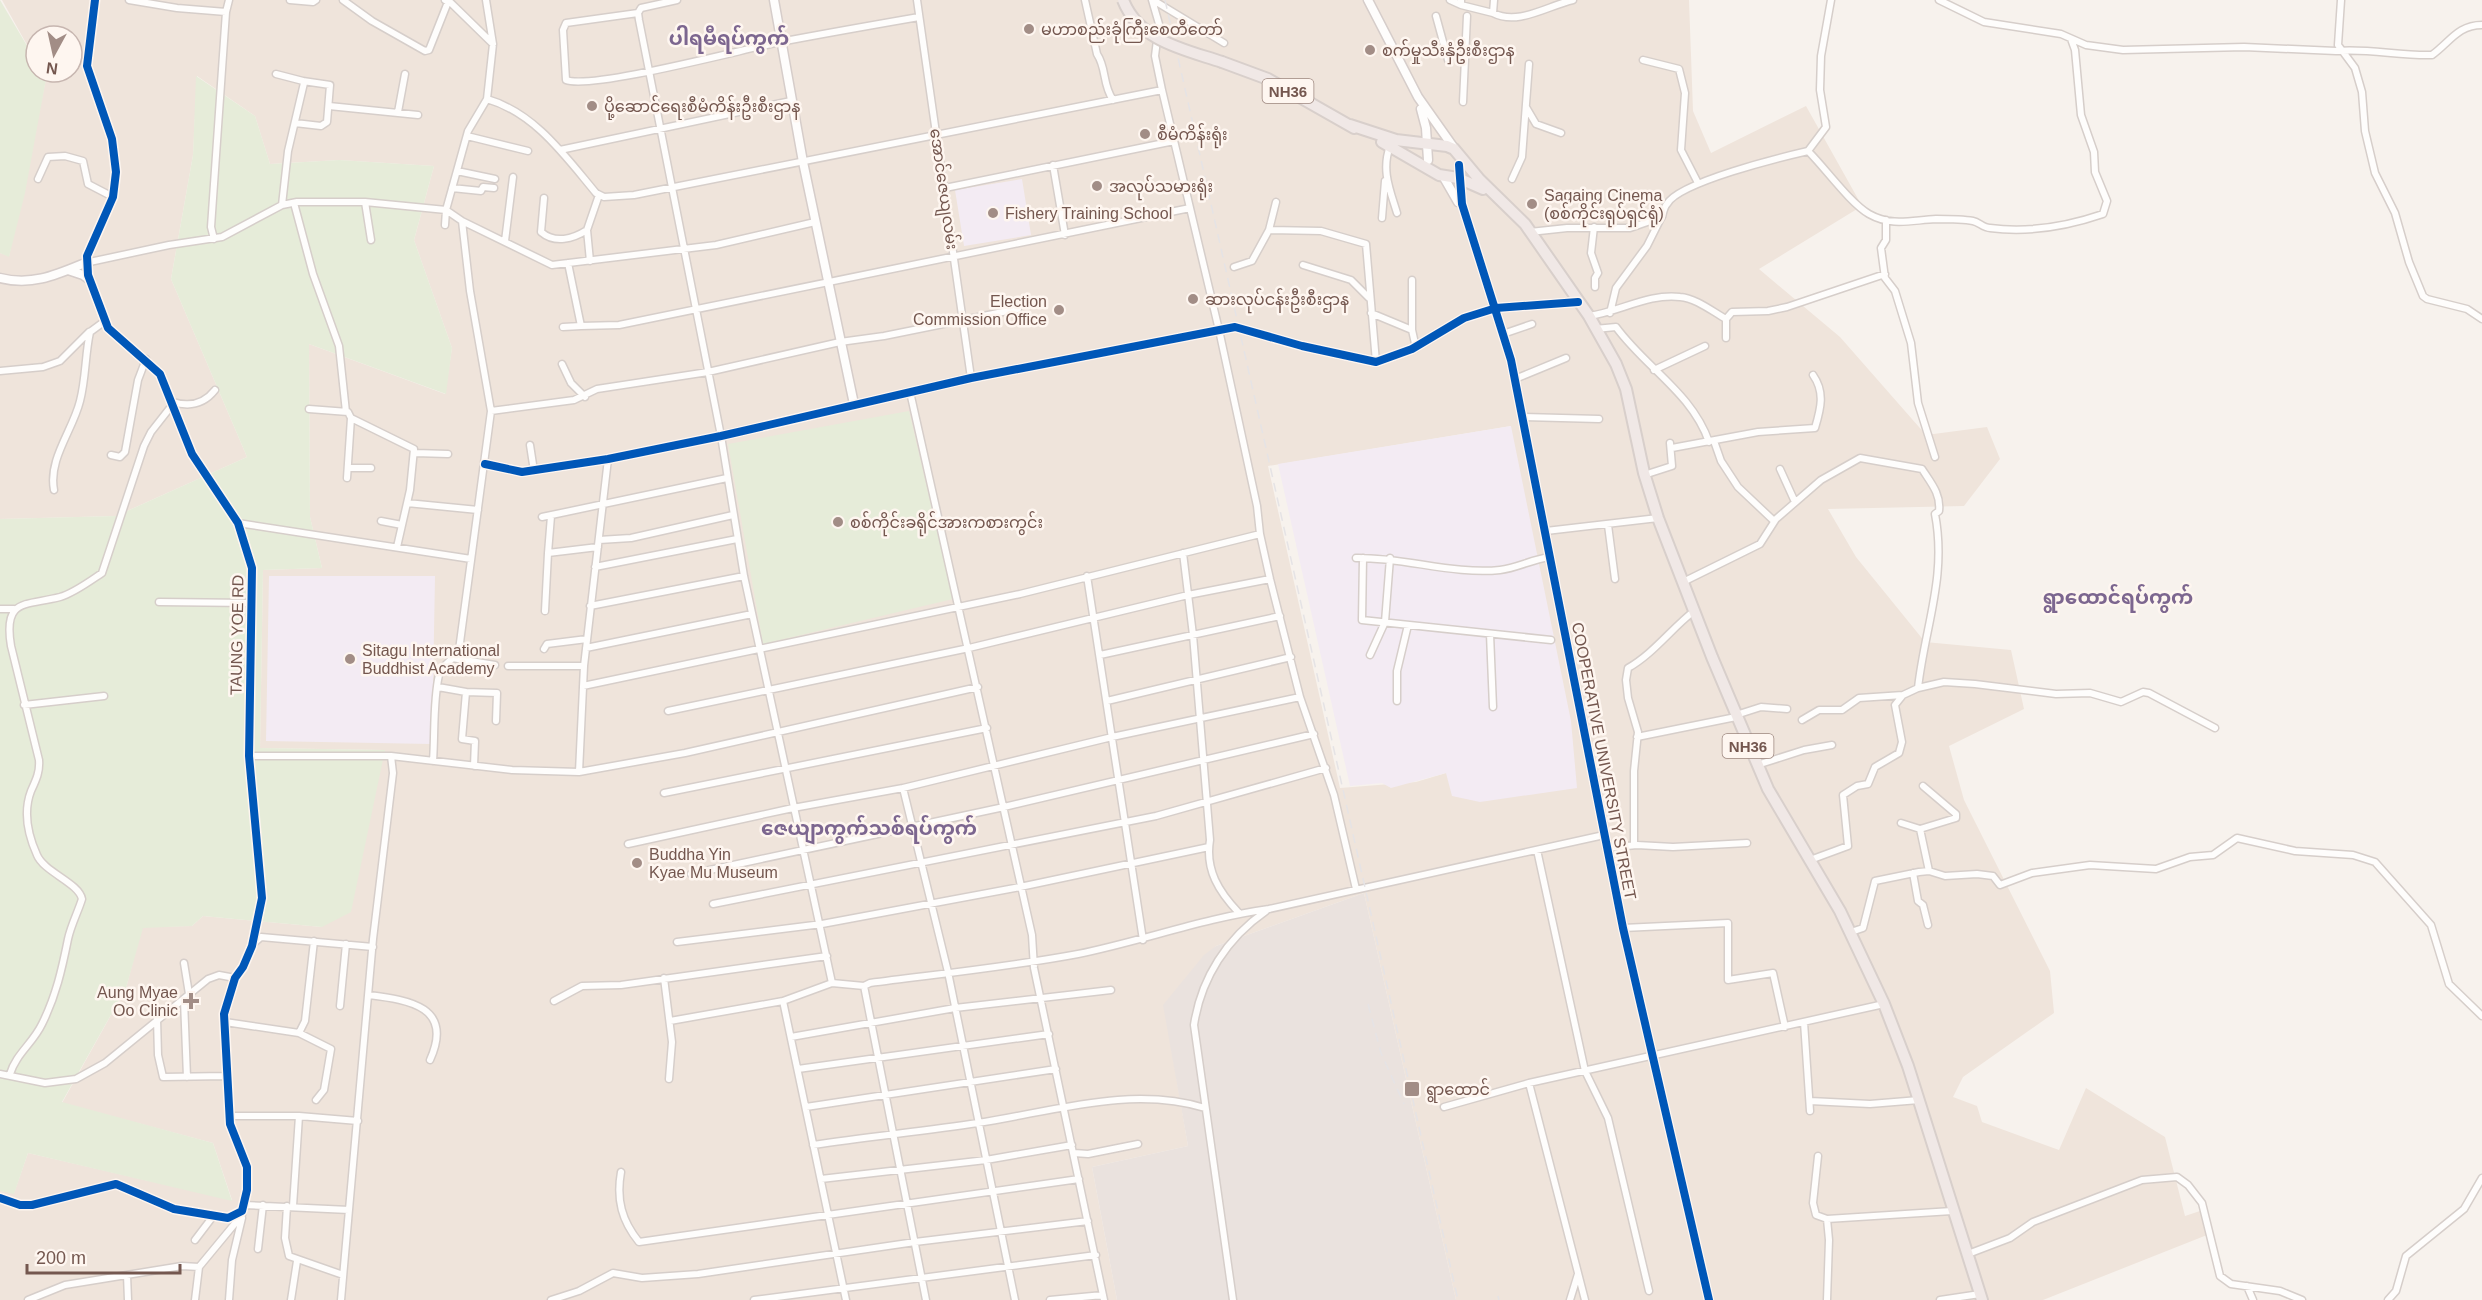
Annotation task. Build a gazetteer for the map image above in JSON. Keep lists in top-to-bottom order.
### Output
{
  "streets": {
    "highway": ["NH36"],
    "street": ["အောင်ဇေယျလမ်း", "TAUNG YOE RD", "COOPERATIVE UNIVERSITY STREET"]
  },
  "crossings": [
    ["NH36", "COOPERATIVE UNIVERSITY STREET"]
  ],
  "districts": ["ပါရမီရပ်ကွက်", "ရွာထောင်ရပ်ကွက်", "ဇေယျာကွက်သစ်ရပ်ကွက်"],
  "places": {
    "other": [
      "မဟာစည်းခုံကြီးစေတီတော်",
      "စက်မှုသီးနှံဦးစီးဌာန",
      "ပို့ဆောင်ရေးစီမံကိန်းဦးစီးဌာန",
      "စီမံကိန်းရုံး‌",
      "အလုပ်သမားရုံး",
      "Sagaing Cinema (စစ်ကိုင်းရုပ်ရှင်ရုံ)",
      "Fishery Training School",
      "ဆားလုပ်ငန်းဦးစီးဌာန",
      "Election Commission Office",
      "စစ်ကိုင်းခရိုင်အားကစားကွင်း",
      "Sitagu International Buddhist Academy",
      "Buddha Yin Kyae Mu Museum"
    ],
    "health": ["Aung Myae Oo Clinic"],
    "transit": ["ရွာထောင်"]
  },
  "scale_bar": "200 m",
  "north": "bottom"
}
